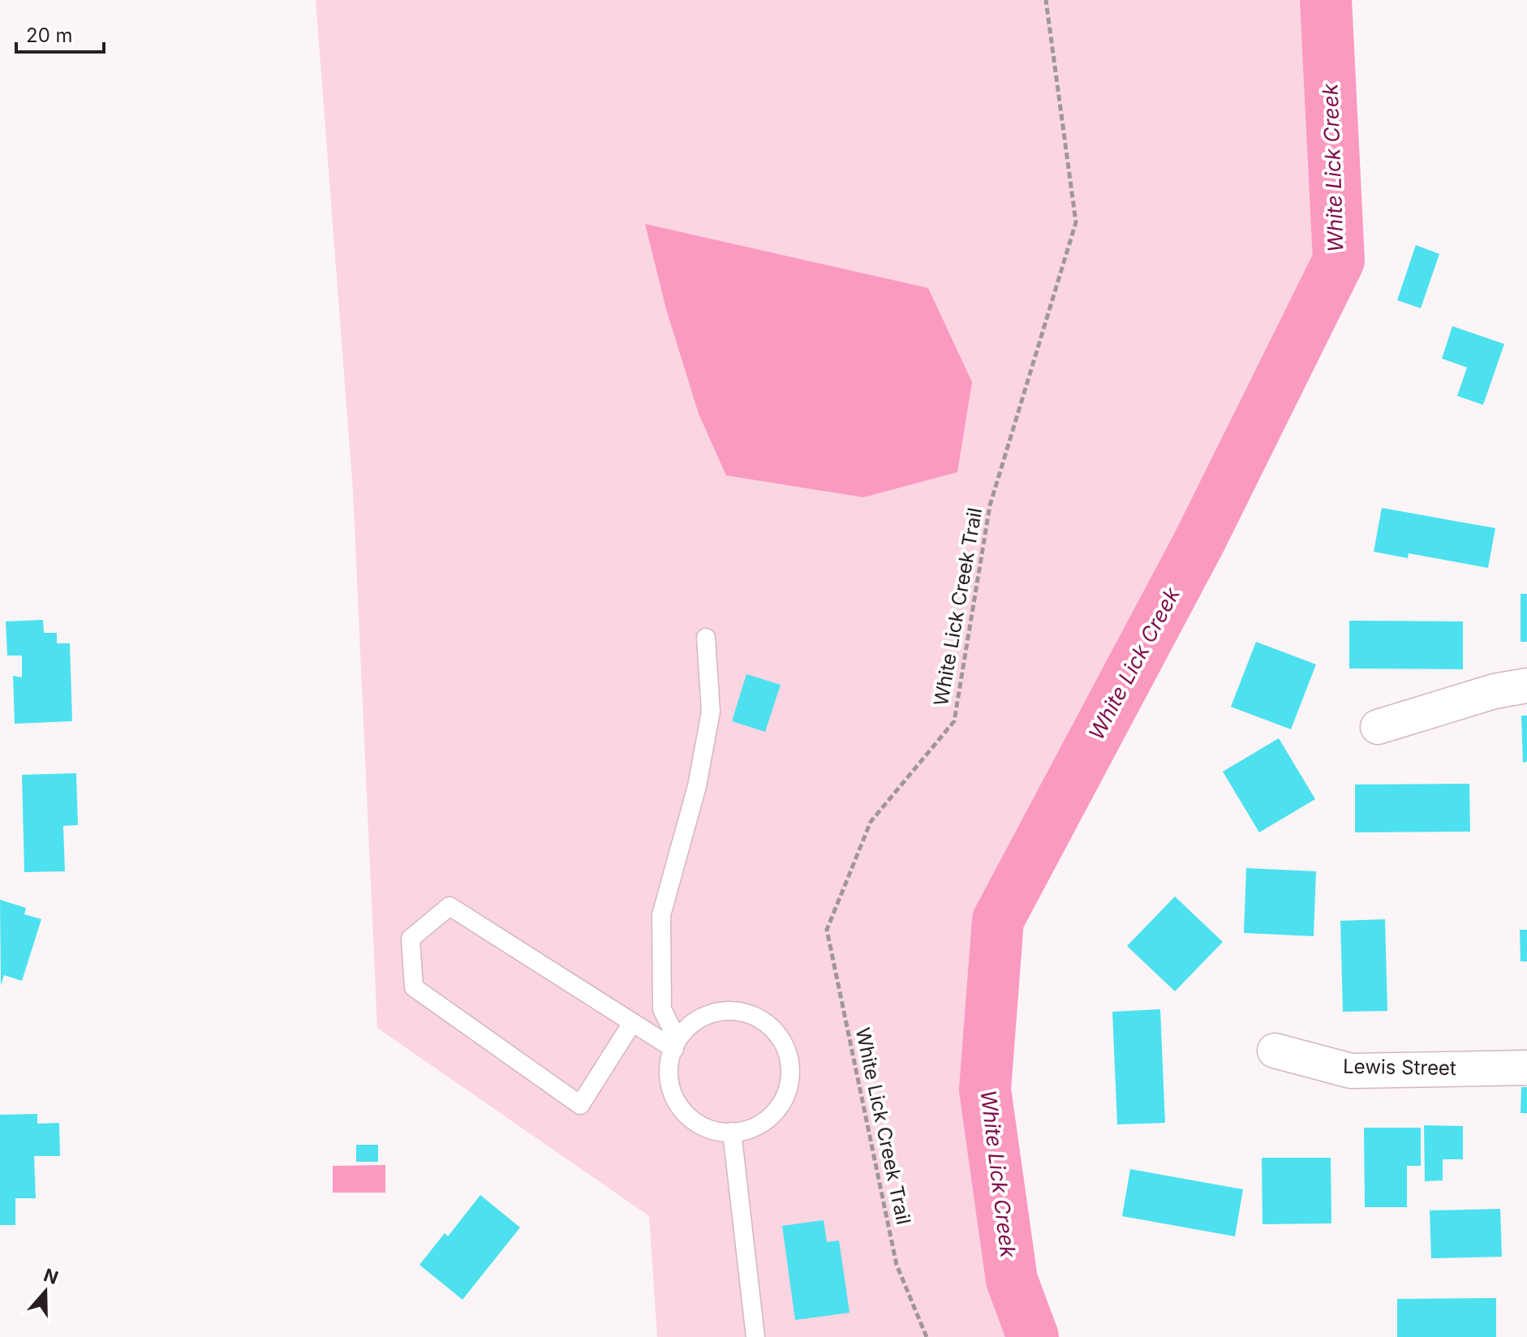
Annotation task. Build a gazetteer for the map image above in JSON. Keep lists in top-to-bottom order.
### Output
{
  "streets": {
    "street": ["Lewis Street"],
    "path": ["White Lick Creek Trail"]
  },
  "water": ["White Lick Creek"],
  "scale_bar": "20 m",
  "north": "top"
}
